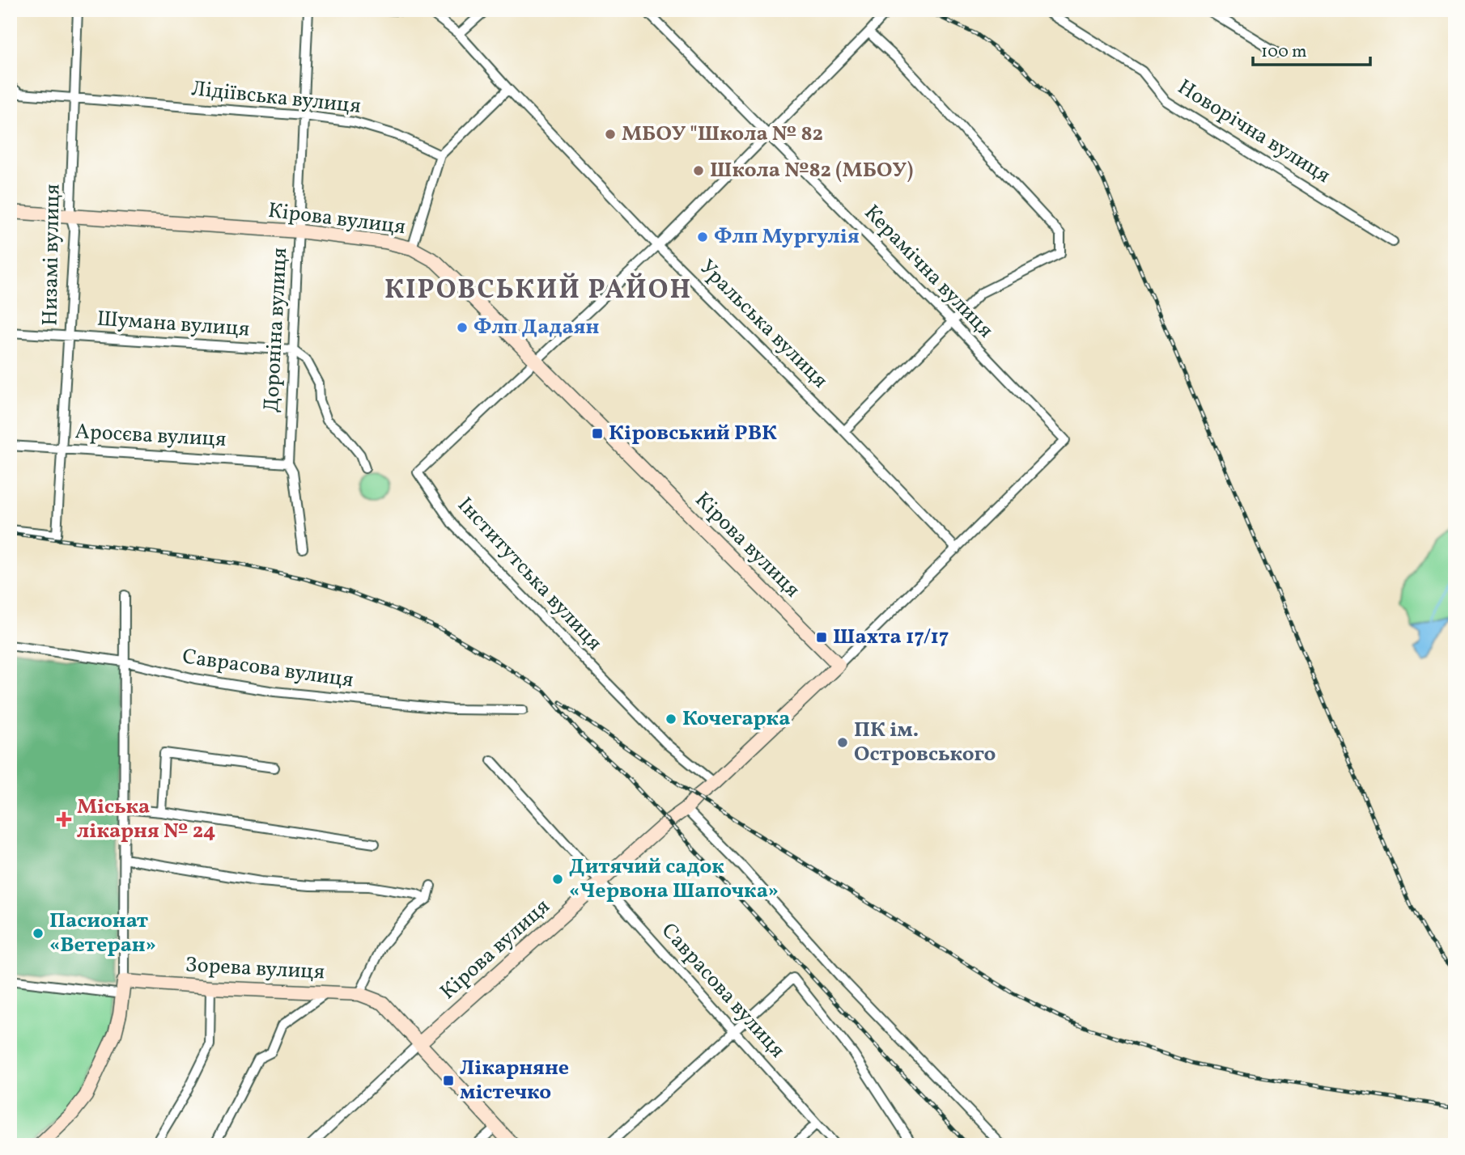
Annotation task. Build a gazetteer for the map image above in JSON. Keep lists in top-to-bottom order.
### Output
{
  "streets": {
    "main road": ["Кірова вулиця", "Зорева вулиця"],
    "street": [
      "Лідіївська вулиця",
      "Новорічна вулиця",
      "Низамі вулиця",
      "Керамічна вулиця",
      "Шумана вулиця",
      "Уральська вулиця",
      "Дороніна вулиця",
      "Аросєва вулиця",
      "Інститутська вулиця",
      "Саврасова вулиця"
    ]
  },
  "crossings": [
    ["Лідіївська вулиця", "Низамі вулиця"],
    ["Лідіївська вулиця", "Дороніна вулиця"],
    ["Кірова вулиця", "Низамі вулиця"],
    ["Кірова вулиця", "Дороніна вулиця"],
    ["Кірова вулиця", "Інститутська вулиця"],
    ["Кірова вулиця", "Саврасова вулиця"],
    ["Кірова вулиця", "Зорева вулиця"],
    ["Низамі вулиця", "Шумана вулиця"],
    ["Низамі вулиця", "Аросєва вулиця"],
    ["Керамічна вулиця", "Уральська вулиця"],
    ["Шумана вулиця", "Дороніна вулиця"],
    ["Дороніна вулиця", "Аросєва вулиця"]
  ],
  "districts": ["КІРОВСЬКИЙ РАЙОН"],
  "places": {
    "other": [
      "МБОУ \"Школа № 82",
      "Школа №82 (МБОУ)",
      "Флп Мургулія",
      "Флп Дадаян",
      "Кочегарка",
      "ПК ім. Островського",
      "Дитячий садок «Червона Шапочка»",
      "Пасионат «Ветеран»"
    ],
    "transit": ["Кіровський РВК", "Шахта 17/17", "Лікарняне містечко"],
    "health": ["Міська лікарня № 24"]
  },
  "scale_bar": "100 m"
}
